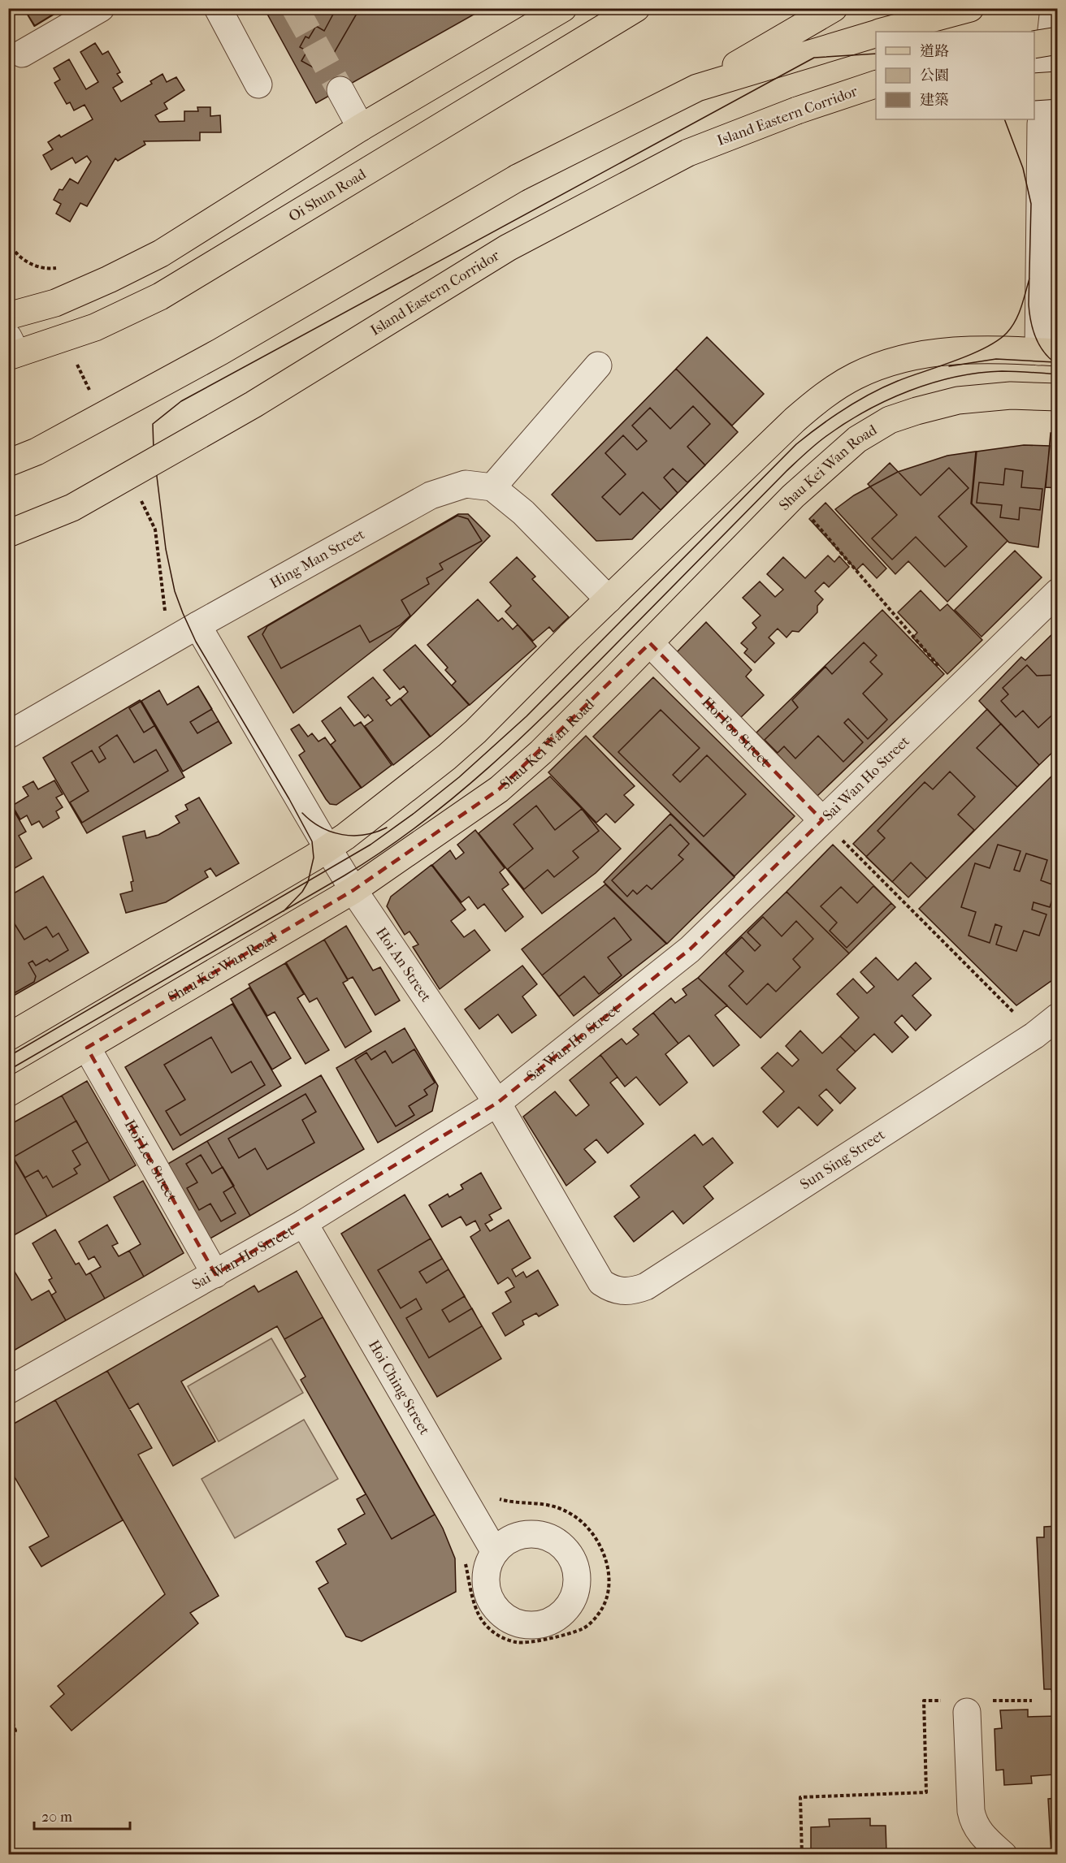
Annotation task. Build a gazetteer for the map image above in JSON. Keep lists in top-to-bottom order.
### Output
{
  "streets": {
    "main road": ["Island Eastern Corridor", "Oi Shun Road", "Shau Kei Wan Road"],
    "street": [
      "Hing Man Street",
      "Hoi Foo Street",
      "Sai Wan Ho Street",
      "Hoi An Street",
      "Sun Sing Street",
      "Hoi Lee Street",
      "Hoi Ching Street"
    ]
  },
  "crossings": [
    ["Shau Kei Wan Road", "Hoi Foo Street"],
    ["Shau Kei Wan Road", "Hoi An Street"],
    ["Shau Kei Wan Road", "Hoi Lee Street"],
    ["Hing Man Street", "Hoi An Street"],
    ["Hoi Foo Street", "Sai Wan Ho Street"],
    ["Sai Wan Ho Street", "Hoi An Street"],
    ["Sai Wan Ho Street", "Hoi Lee Street"],
    ["Sai Wan Ho Street", "Hoi Ching Street"],
    ["Hoi An Street", "Sun Sing Street"]
  ],
  "legend": ["道路", "公園", "建築"],
  "scale_bar": "20 m"
}
